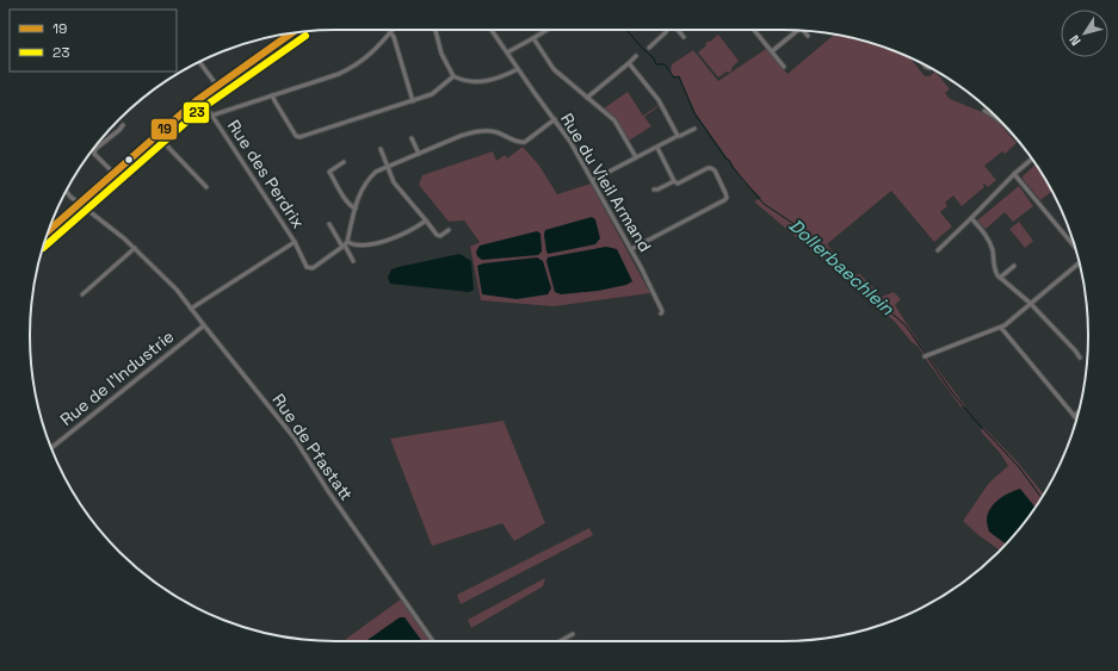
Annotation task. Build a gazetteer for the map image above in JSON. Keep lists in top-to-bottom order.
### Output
{
  "streets": {
    "street": [
      "Rue des Perdrix",
      "Rue du Vieil Armand",
      "Rue de l'Industrie",
      "Rue de Pfastatt"
    ]
  },
  "crossings": [
    ["Rue de l'Industrie", "Rue de Pfastatt"]
  ],
  "water": ["Dollerbaechlein"],
  "lines": ["transit line 19", "transit line 23"],
  "legend": ["19", "23"],
  "north": "bottom left"
}
